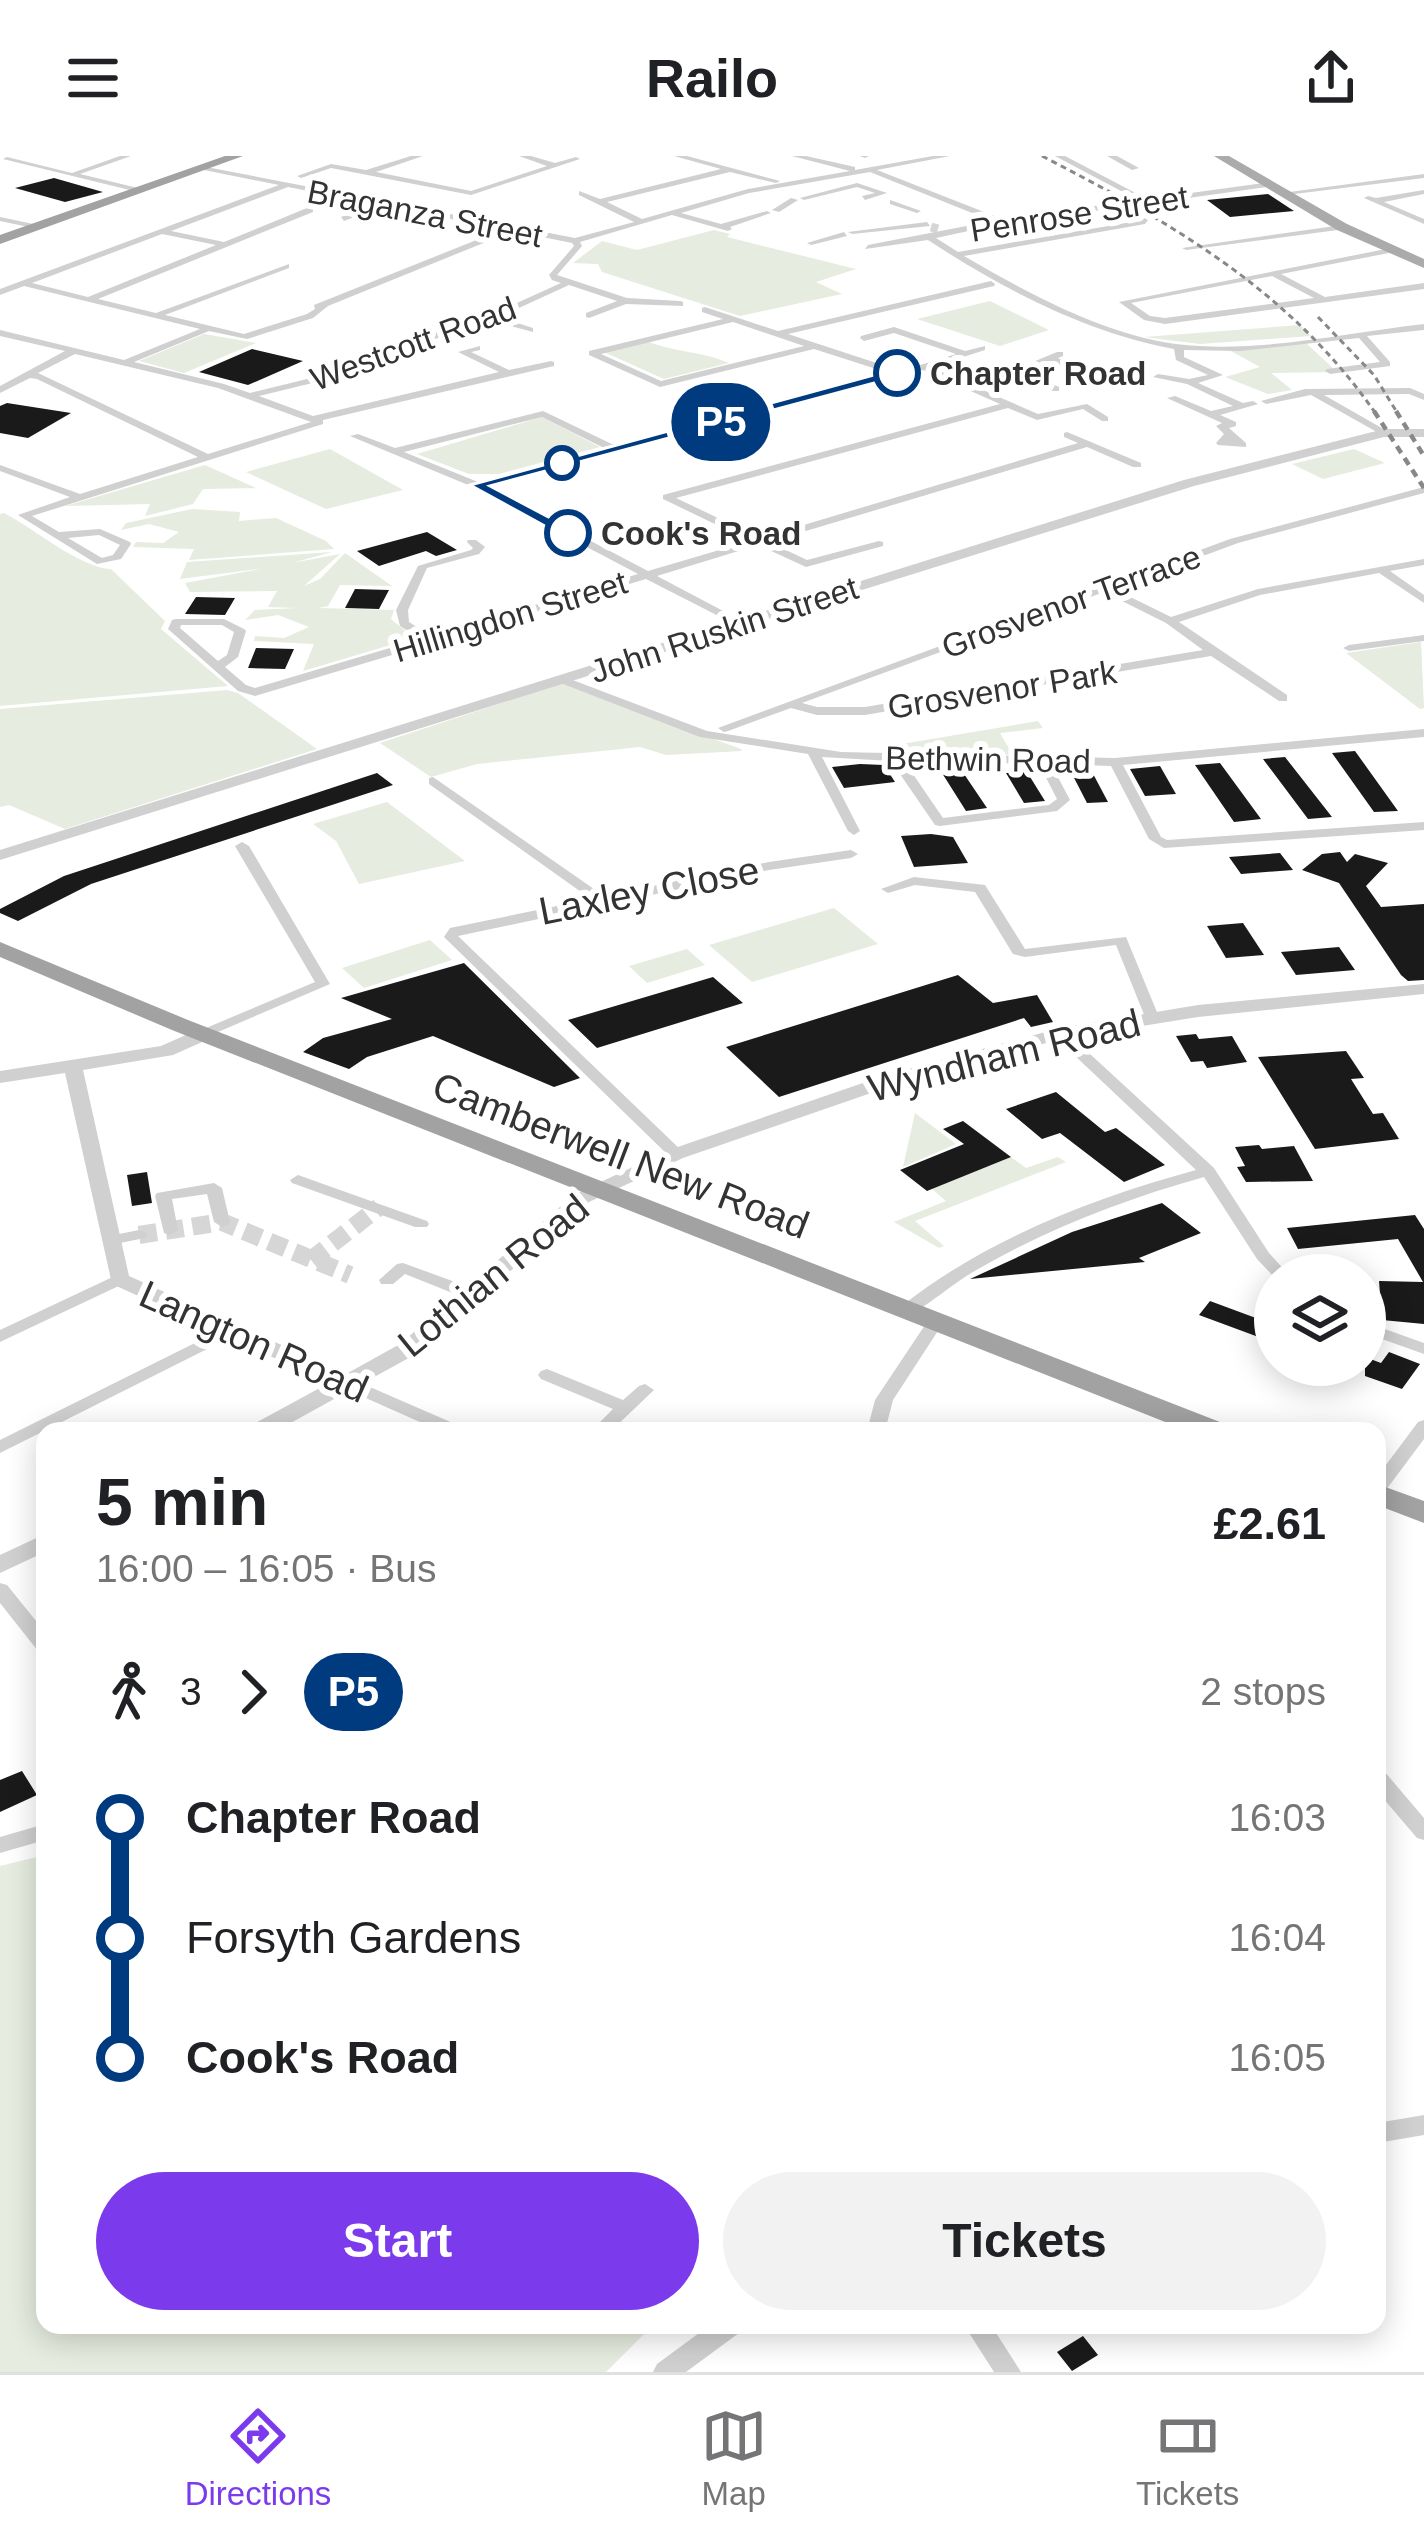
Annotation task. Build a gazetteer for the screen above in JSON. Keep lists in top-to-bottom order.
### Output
{
  "streets": {
    "highway": ["Camberwell New Road"],
    "street": [
      "Braganza Street",
      "Penrose Street",
      "Westcott Road",
      "Grosvenor Terrace",
      "Hillingdon Street",
      "John Ruskin Street",
      "Grosvenor Park",
      "Bethwin Road",
      "Laxley Close",
      "Wyndham Road",
      "Lothian Road",
      "Langton Road"
    ]
  },
  "crossings": [
    ["Grosvenor Terrace", "Grosvenor Park"],
    ["John Ruskin Street", "Bethwin Road"],
    ["Laxley Close", "Wyndham Road"],
    ["Wyndham Road", "Camberwell New Road"],
    ["Wyndham Road", "Lothian Road"],
    ["Camberwell New Road", "Lothian Road"],
    ["Lothian Road", "Langton Road"]
  ],
  "places": ["Chapter Road", "Cook's Road"],
  "lines": ["bus line P5"],
  "page": {
    "header": "Railo",
    "on_map": "P5",
    "heading": ["5 min", "16:00 – 16:05 · Bus", "£2.61"],
    "legs": ["3", "P5", "2 stops"],
    "list": [
      {
        "name": "Chapter Road",
        "value": "16:03"
      },
      {
        "name": "Forsyth Gardens",
        "value": "16:04"
      },
      {
        "name": "Cook's Road",
        "value": "16:05"
      }
    ],
    "buttons": ["Start", "Tickets"],
    "tabs": ["Directions", "Map", "Tickets"]
  }
}
